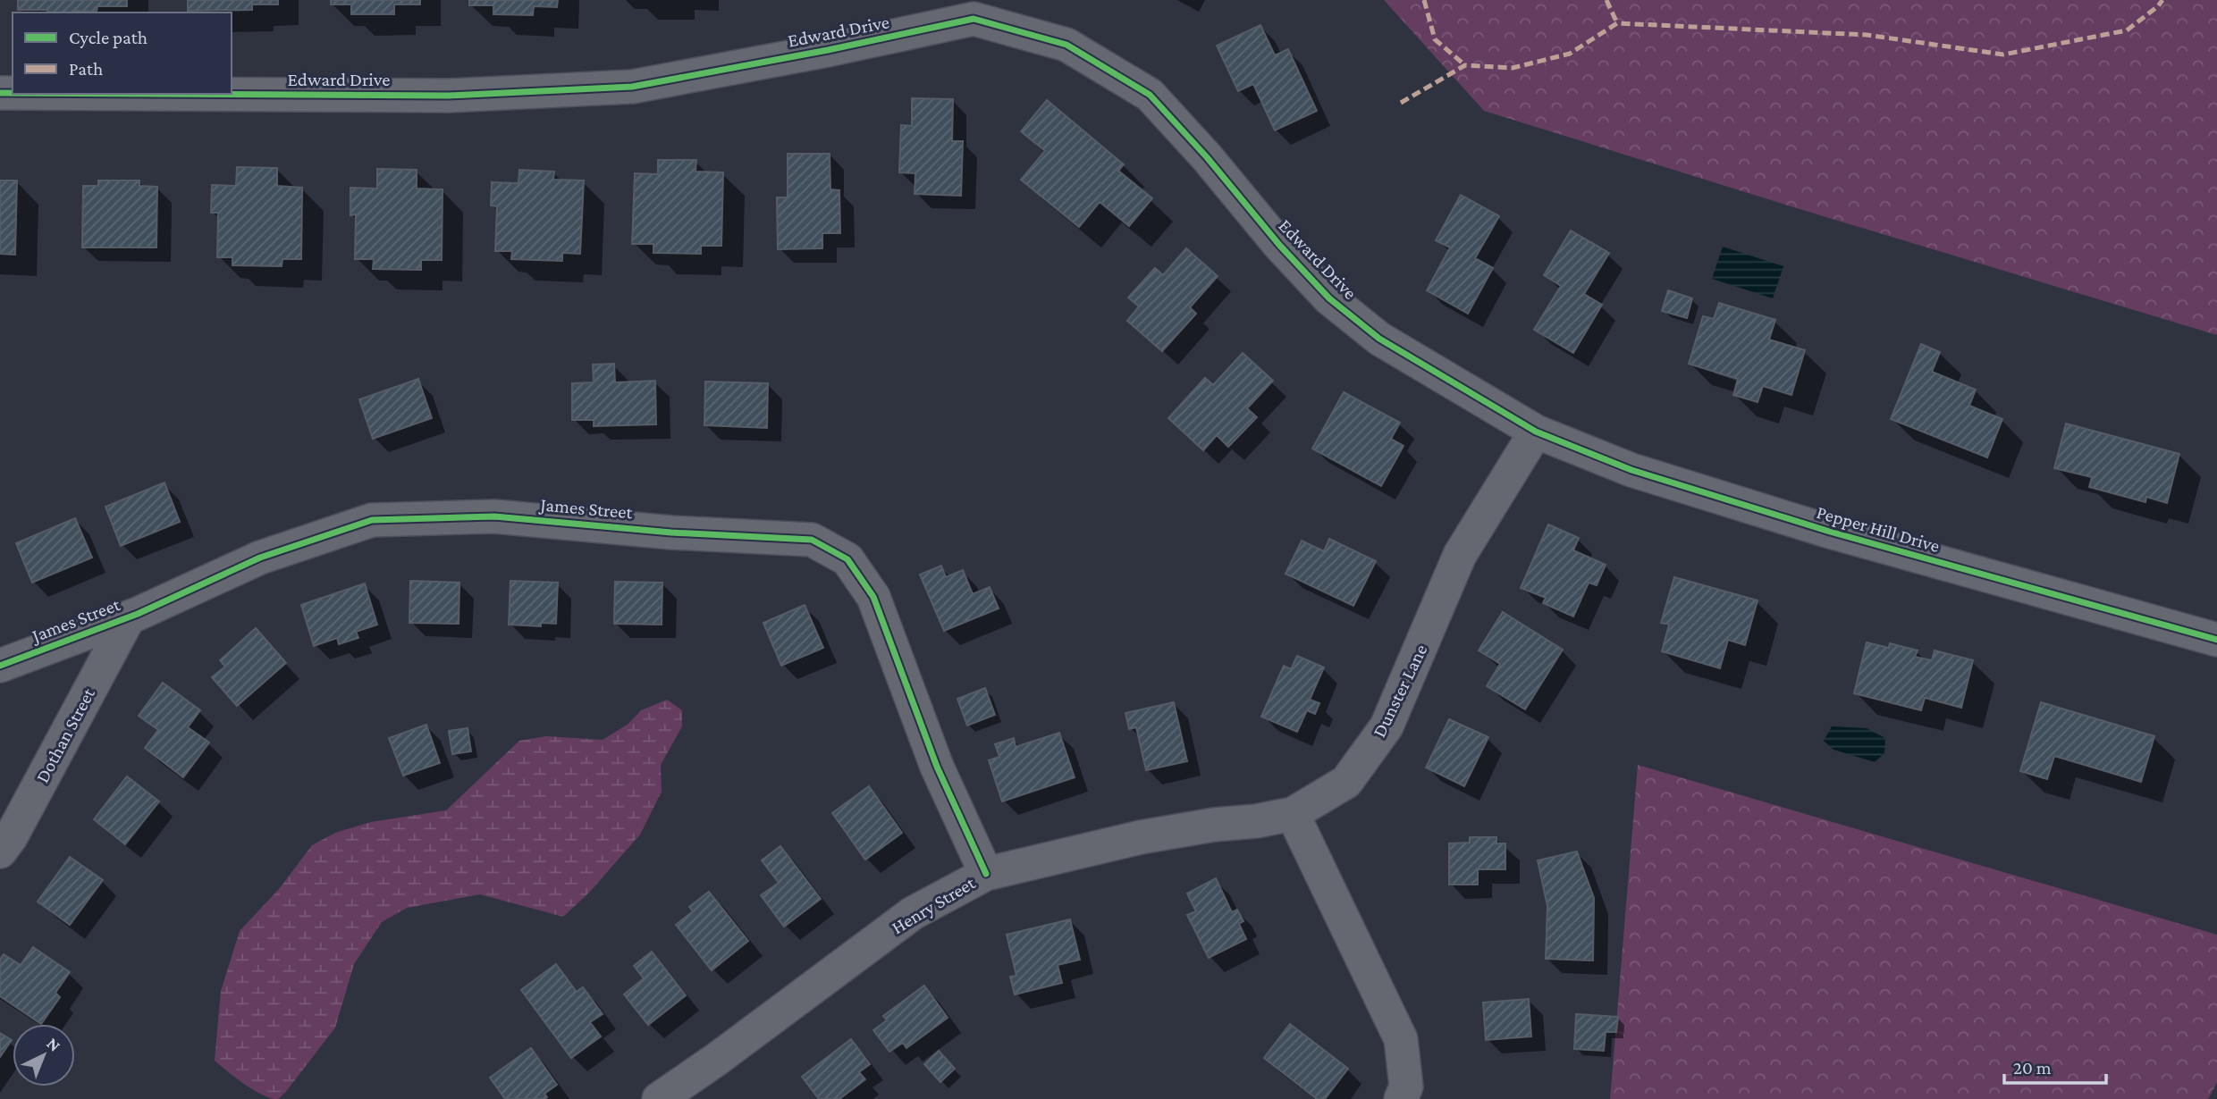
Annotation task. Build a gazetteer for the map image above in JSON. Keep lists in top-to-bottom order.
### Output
{
  "streets": {
    "street": [
      "Edward Drive",
      "James Street",
      "Pepper Hill Drive",
      "Dunster Lane",
      "Dothan Street",
      "Henry Street"
    ]
  },
  "crossings": [
    ["Edward Drive", "Pepper Hill Drive"],
    ["Edward Drive", "Dunster Lane"],
    ["James Street", "Dothan Street"],
    ["James Street", "Henry Street"],
    ["Pepper Hill Drive", "Dunster Lane"],
    ["Dunster Lane", "Henry Street"]
  ],
  "legend": ["Cycle path", "Path"],
  "scale_bar": "20 m",
  "north": "top right"
}
